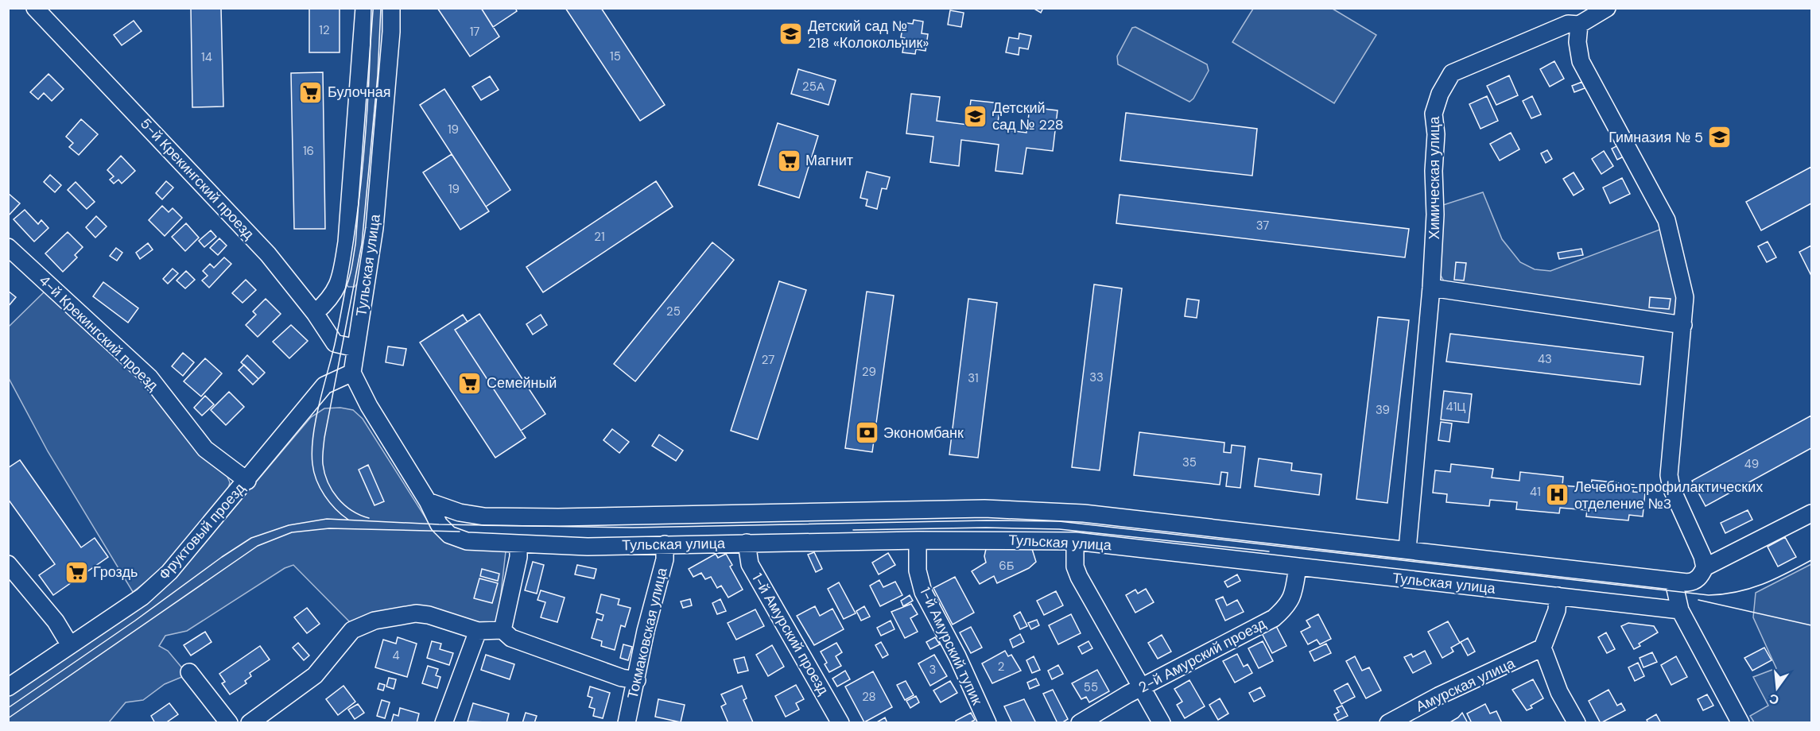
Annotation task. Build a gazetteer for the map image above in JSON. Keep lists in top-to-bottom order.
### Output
{
  "streets": {
    "street": [
      "Химическая улица",
      "5-й Крекингский проезд",
      "Тульская улица",
      "4-й Крекингский проезд",
      "Фруктовый проезд",
      "Токмаковская улица",
      "1-й Амурский проезд",
      "1-й Амурский тупик",
      "2-й Амурский проезд",
      "Амурская улица"
    ]
  },
  "crossings": [
    ["Химическая улица", "Тульская улица"],
    ["5-й Крекингский проезд", "Тульская улица"],
    ["Тульская улица", "Фруктовый проезд"],
    ["Тульская улица", "Токмаковская улица"],
    ["Тульская улица", "1-й Амурский проезд"],
    ["Тульская улица", "1-й Амурский тупик"],
    ["Тульская улица", "2-й Амурский проезд"],
    ["4-й Крекингский проезд", "Фруктовый проезд"]
  ],
  "places": {
    "school or university": ["Детский сад № 218 «Колокольчик»", "Детский сад № 228", "Гимназия № 5"],
    "supermarket": [
      "Булочная",
      "Магнит",
      "Семейный",
      "Гроздь"
    ],
    "bank": ["Экономбанк"],
    "hospital": ["Лечебно-профилактических отделение №3"]
  },
  "house_numbers": [
    "12",
    "17",
    "15",
    "14",
    "25А",
    "19",
    "16",
    "19",
    "37",
    "21",
    "25",
    "43",
    "27",
    "29",
    "33",
    "31",
    "41Ц",
    "39",
    "35",
    "49",
    "41",
    "6Б",
    "4",
    "2",
    "3",
    "55",
    "28"
  ],
  "north": "bottom"
}
